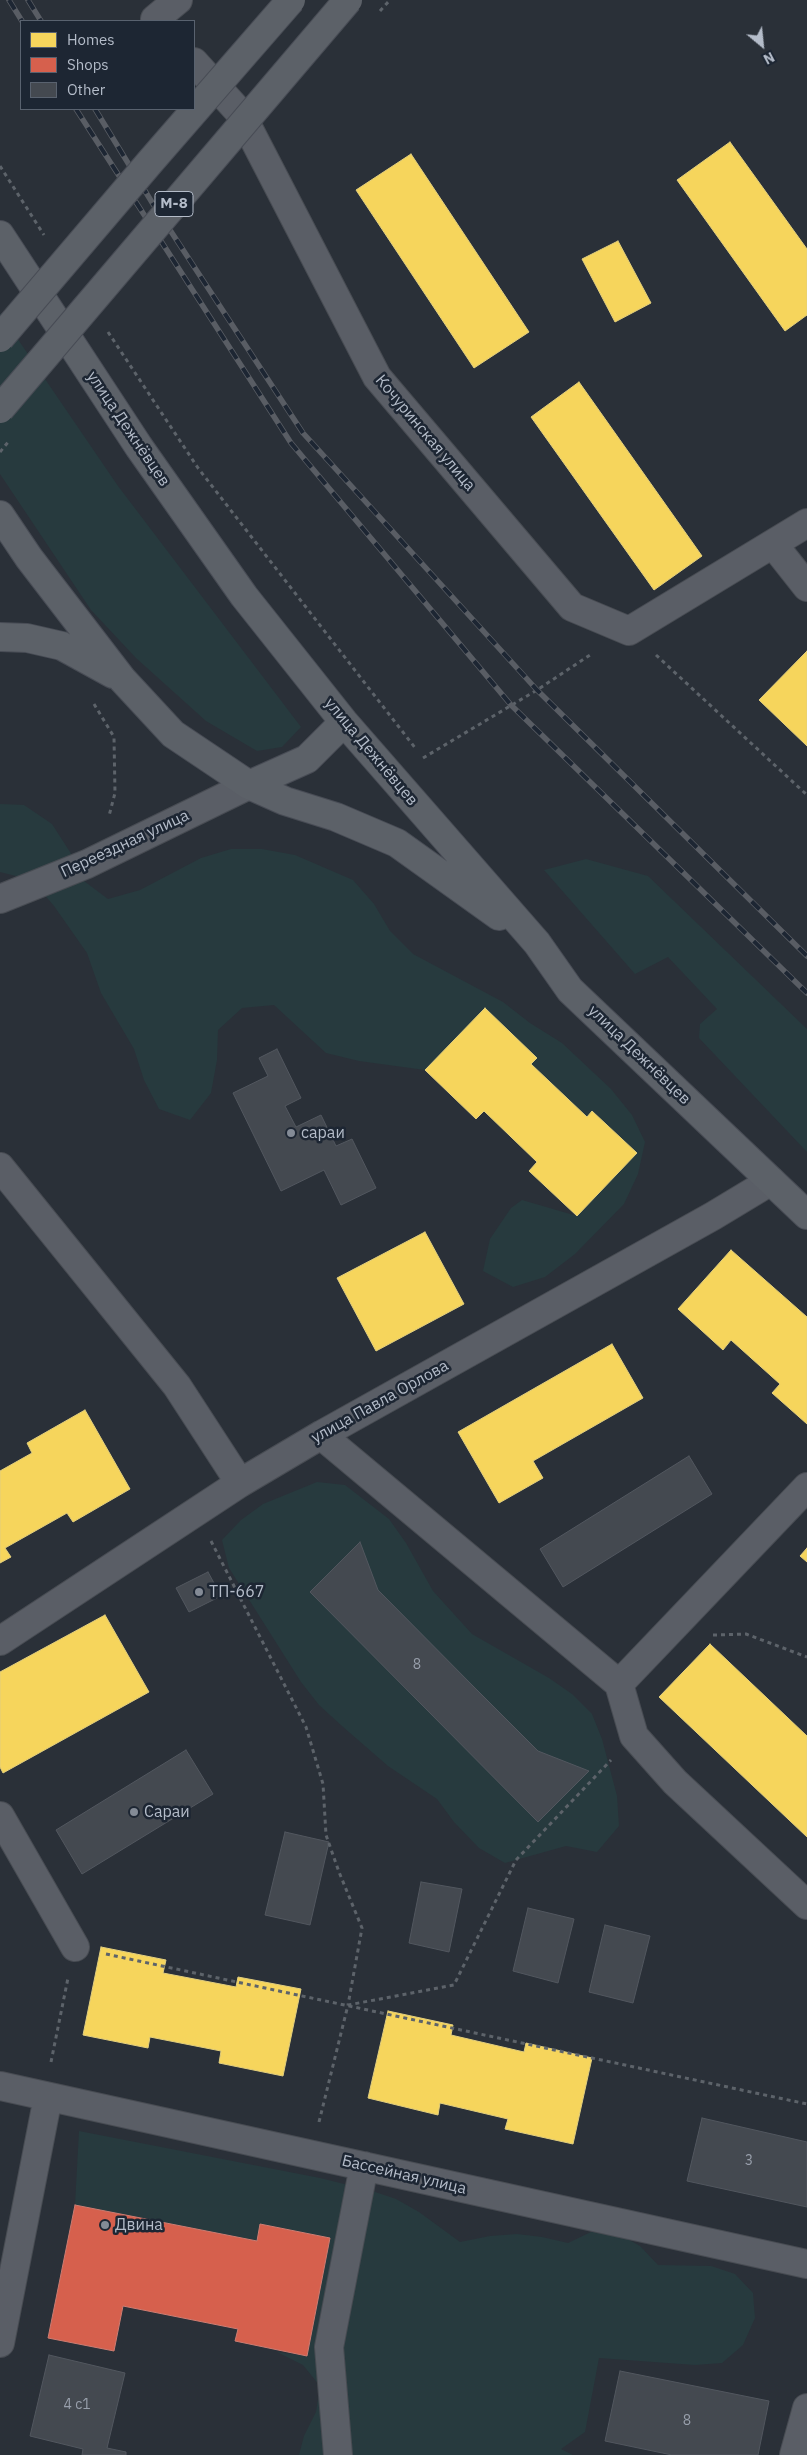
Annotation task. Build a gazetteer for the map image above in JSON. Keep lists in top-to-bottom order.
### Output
{
  "streets": {
    "main road": ["М-8", "улица Дежнёвцев"],
    "street": [
      "Кочуринская улица",
      "Переездная улица",
      "улица Павла Орлова",
      "Бассейная улица"
    ]
  },
  "crossings": [
    ["улица Дежнёвцев", "улица Павла Орлова"]
  ],
  "places": [
    "сараи",
    "ТП-667",
    "Сараи",
    "Двина"
  ],
  "house_numbers": [
    "8",
    "3",
    "4 с1",
    "8"
  ],
  "legend": ["Homes", "Shops", "Other"],
  "north": "bottom right"
}
